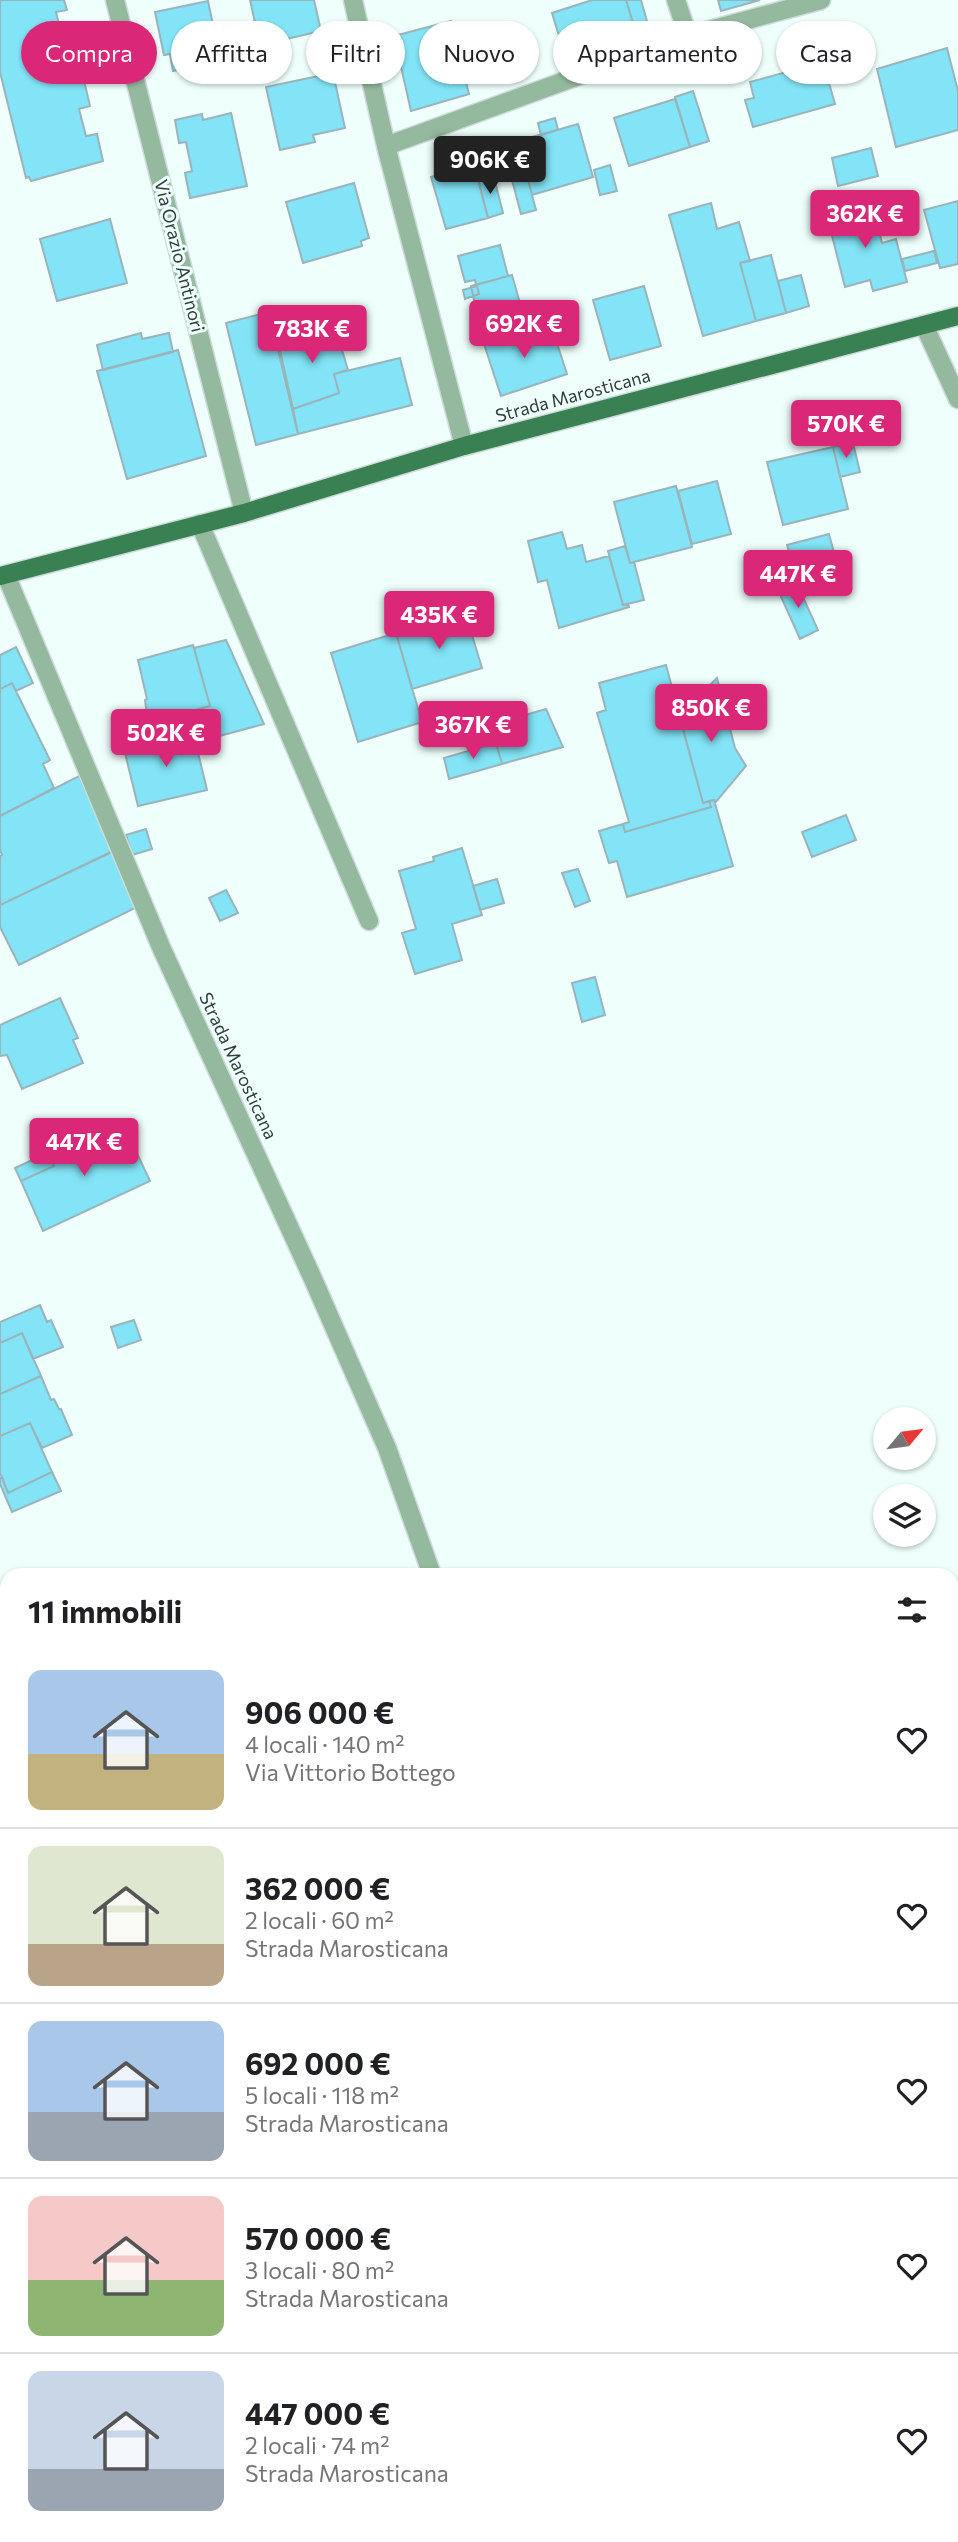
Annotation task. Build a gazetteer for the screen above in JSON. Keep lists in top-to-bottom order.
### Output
{
  "streets": {
    "main road": ["Strada Marosticana"],
    "street": ["Via Orazio Antinori"]
  },
  "crossings": [
    ["Via Orazio Antinori", "Strada Marosticana"]
  ],
  "north": "top right",
  "page": {
    "chip": [
      "Compra",
      "Affitta",
      "Filtri",
      "Nuovo",
      "Appartamento",
      "Casa"
    ],
    "price": [
      "906K €",
      "362K €",
      "692K €",
      "783K €",
      "570K €",
      "447K €",
      "435K €",
      "850K €",
      "367K €",
      "502K €",
      "447K €"
    ],
    "heading": "11 immobili",
    "list": [
      {
        "name": "906 000 €",
        "note": "4 locali · 140 m² · Via Vittorio Bottego"
      },
      {
        "name": "362 000 €",
        "note": "2 locali · 60 m² · Strada Marosticana"
      },
      {
        "name": "692 000 €",
        "note": "5 locali · 118 m² · Strada Marosticana"
      },
      {
        "name": "570 000 €",
        "note": "3 locali · 80 m² · Strada Marosticana"
      },
      {
        "name": "447 000 €",
        "note": "2 locali · 74 m² · Strada Marosticana"
      }
    ]
  }
}
